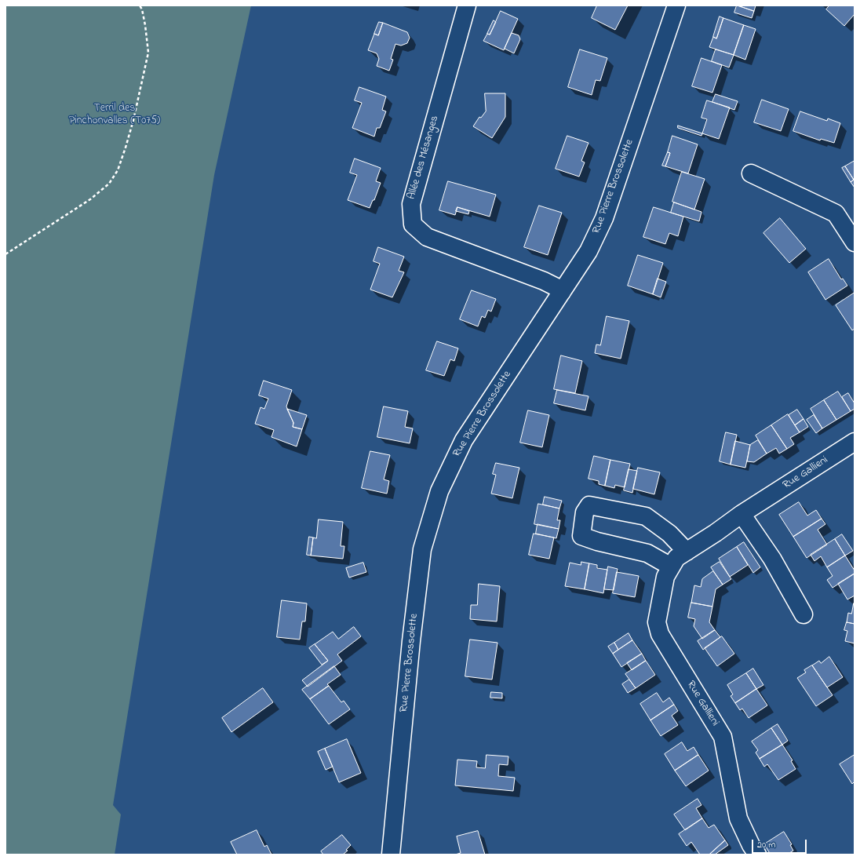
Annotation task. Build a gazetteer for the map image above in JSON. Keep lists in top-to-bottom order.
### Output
{
  "streets": {
    "street": ["Allée des Mésanges", "Rue Pierre Brossolette", "Rue Gallieni"]
  },
  "crossings": [
    ["Allée des Mésanges", "Rue Pierre Brossolette"]
  ],
  "parks": ["Terril des Pinchonvalles (T075)"],
  "scale_bar": "20 m"
}
